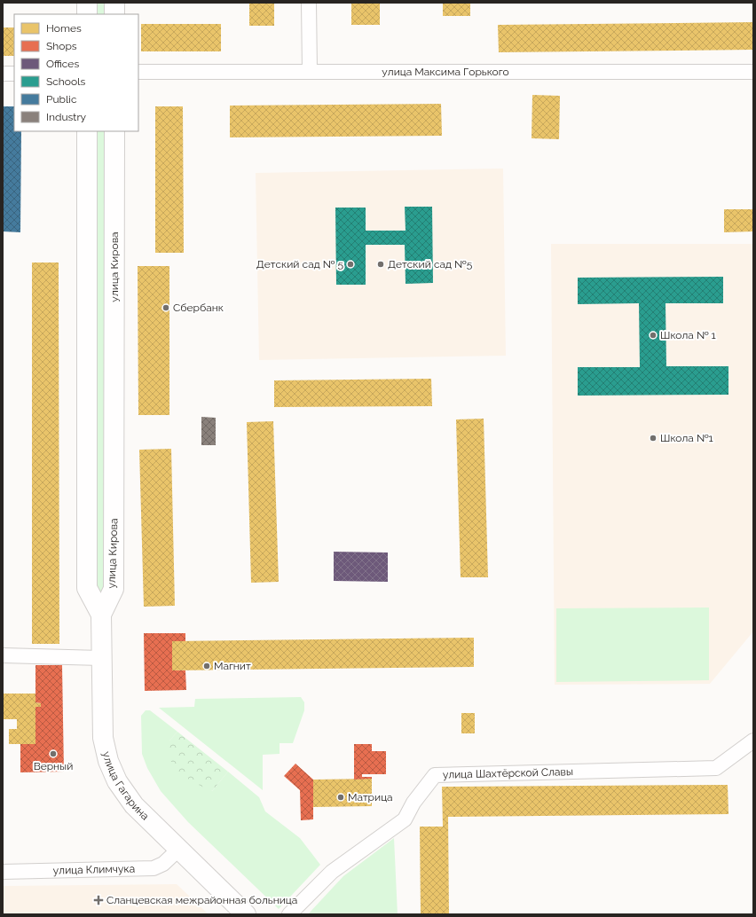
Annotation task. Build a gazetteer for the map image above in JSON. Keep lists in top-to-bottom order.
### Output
{
  "streets": {
    "main road": ["улица Кирова", "улица Гагарина"],
    "street": ["улица Максима Горького", "улица Шахтёрской Славы", "улица Климчука"]
  },
  "crossings": [
    ["улица Кирова", "улица Гагарина"],
    ["улица Гагарина", "улица Климчука"]
  ],
  "places": {
    "other": [
      "Детский сад № 5",
      "Детский сад №5",
      "Сбербанк",
      "Школа № 1",
      "Школа №1",
      "Магнит",
      "Верный",
      "Матрица"
    ],
    "health": ["Сланцевская межрайонная больница"]
  },
  "legend": [
    "Homes",
    "Shops",
    "Offices",
    "Schools",
    "Public",
    "Industry"
  ]
}
